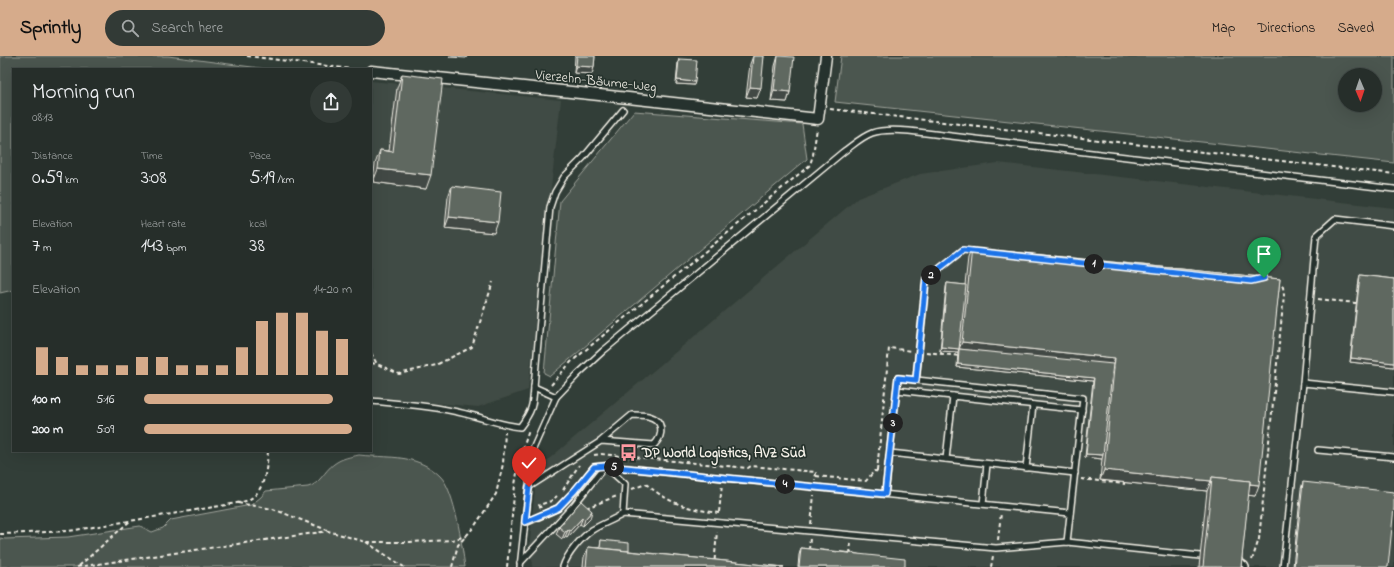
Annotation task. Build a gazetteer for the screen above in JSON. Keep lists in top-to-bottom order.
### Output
{
  "streets": {
    "street": ["Vierzehn-Bäume-Weg"]
  },
  "places": {
    "bus stop": ["DP World Logistics, AVZ Süd"]
  },
  "north": "bottom",
  "page": {
    "header": "Sprintly",
    "search": "Search here",
    "nav": ["Map", "Directions", "Saved"],
    "heading": ["Morning run", "08:13"],
    "stats": [
      ["Distance", "0.59 km"],
      ["Time", "3:08"],
      ["Pace", "5:19 /km"],
      ["Elevation", "7 m"],
      ["Heart rate", "143 bpm"],
      ["kcal", "38"]
    ],
    "pins": [
      "1",
      "2",
      "3",
      "5",
      "4"
    ],
    "chart": ["Elevation", "14–20 m"],
    "list": [
      {
        "name": "100 m",
        "note": "5:16"
      },
      {
        "name": "200 m",
        "note": "5:09"
      }
    ]
  }
}
